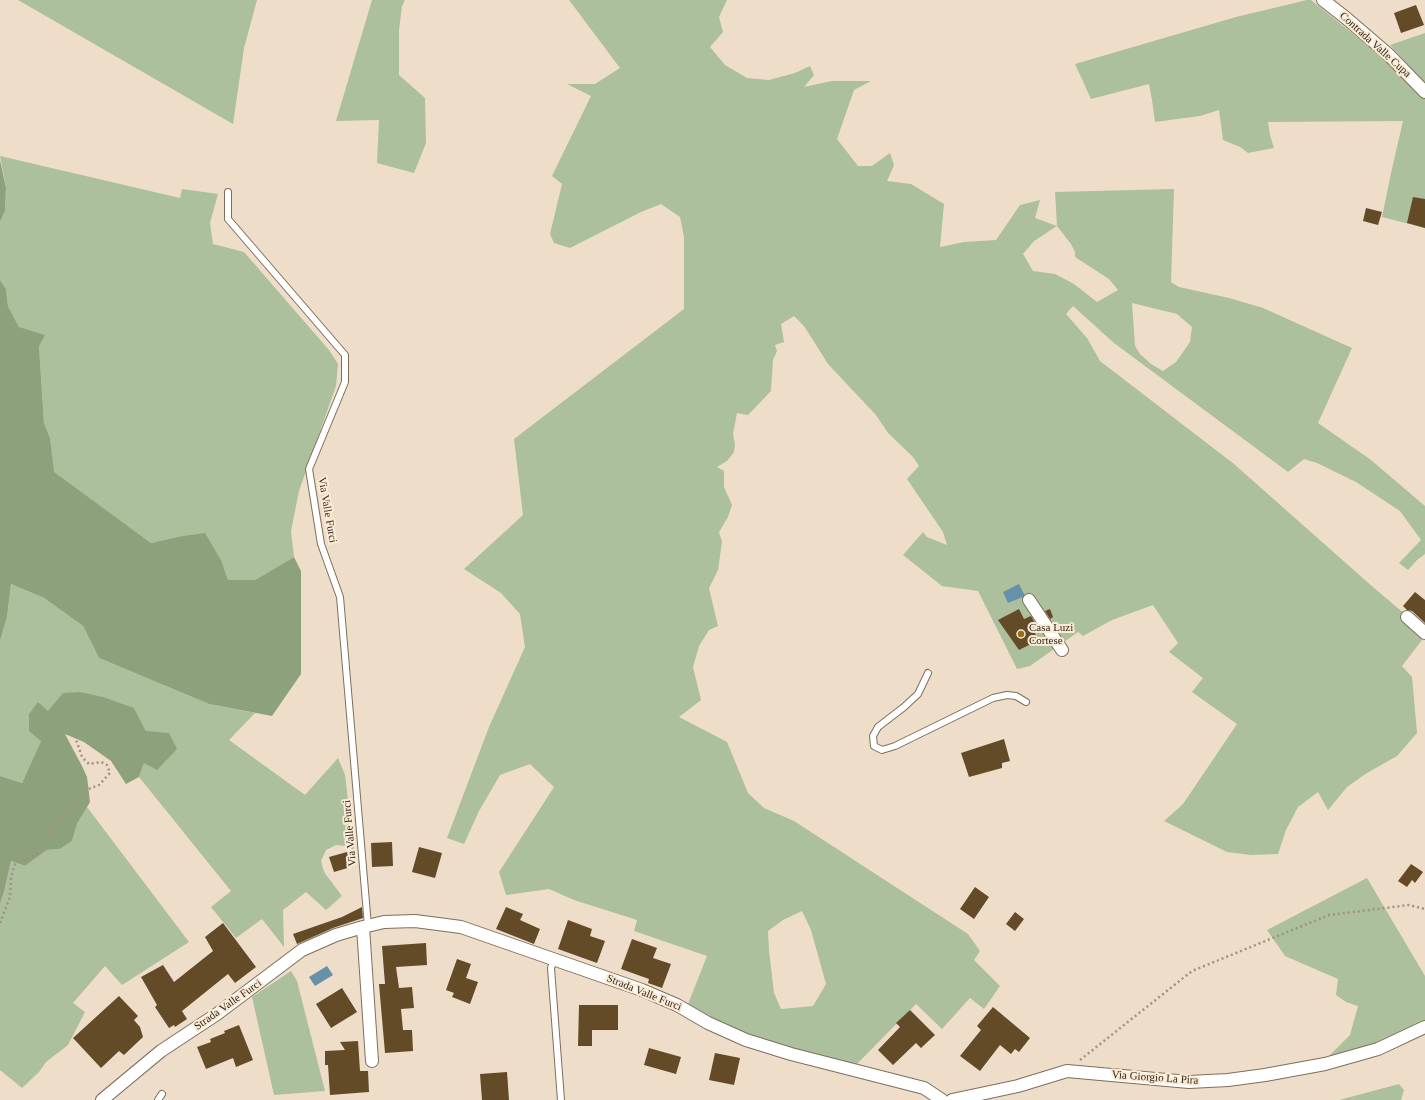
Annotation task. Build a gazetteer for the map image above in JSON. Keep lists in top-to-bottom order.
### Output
{
  "streets": {
    "street": ["Contrada Valle Cupa", "Strada Valle Furci", "Via Giorgio La Pira"],
    "lane": ["Via Valle Furci"]
  },
  "crossings": [
    ["Via Valle Furci", "Strada Valle Furci"]
  ],
  "places": ["Casa Luzi Cortese"]
}
